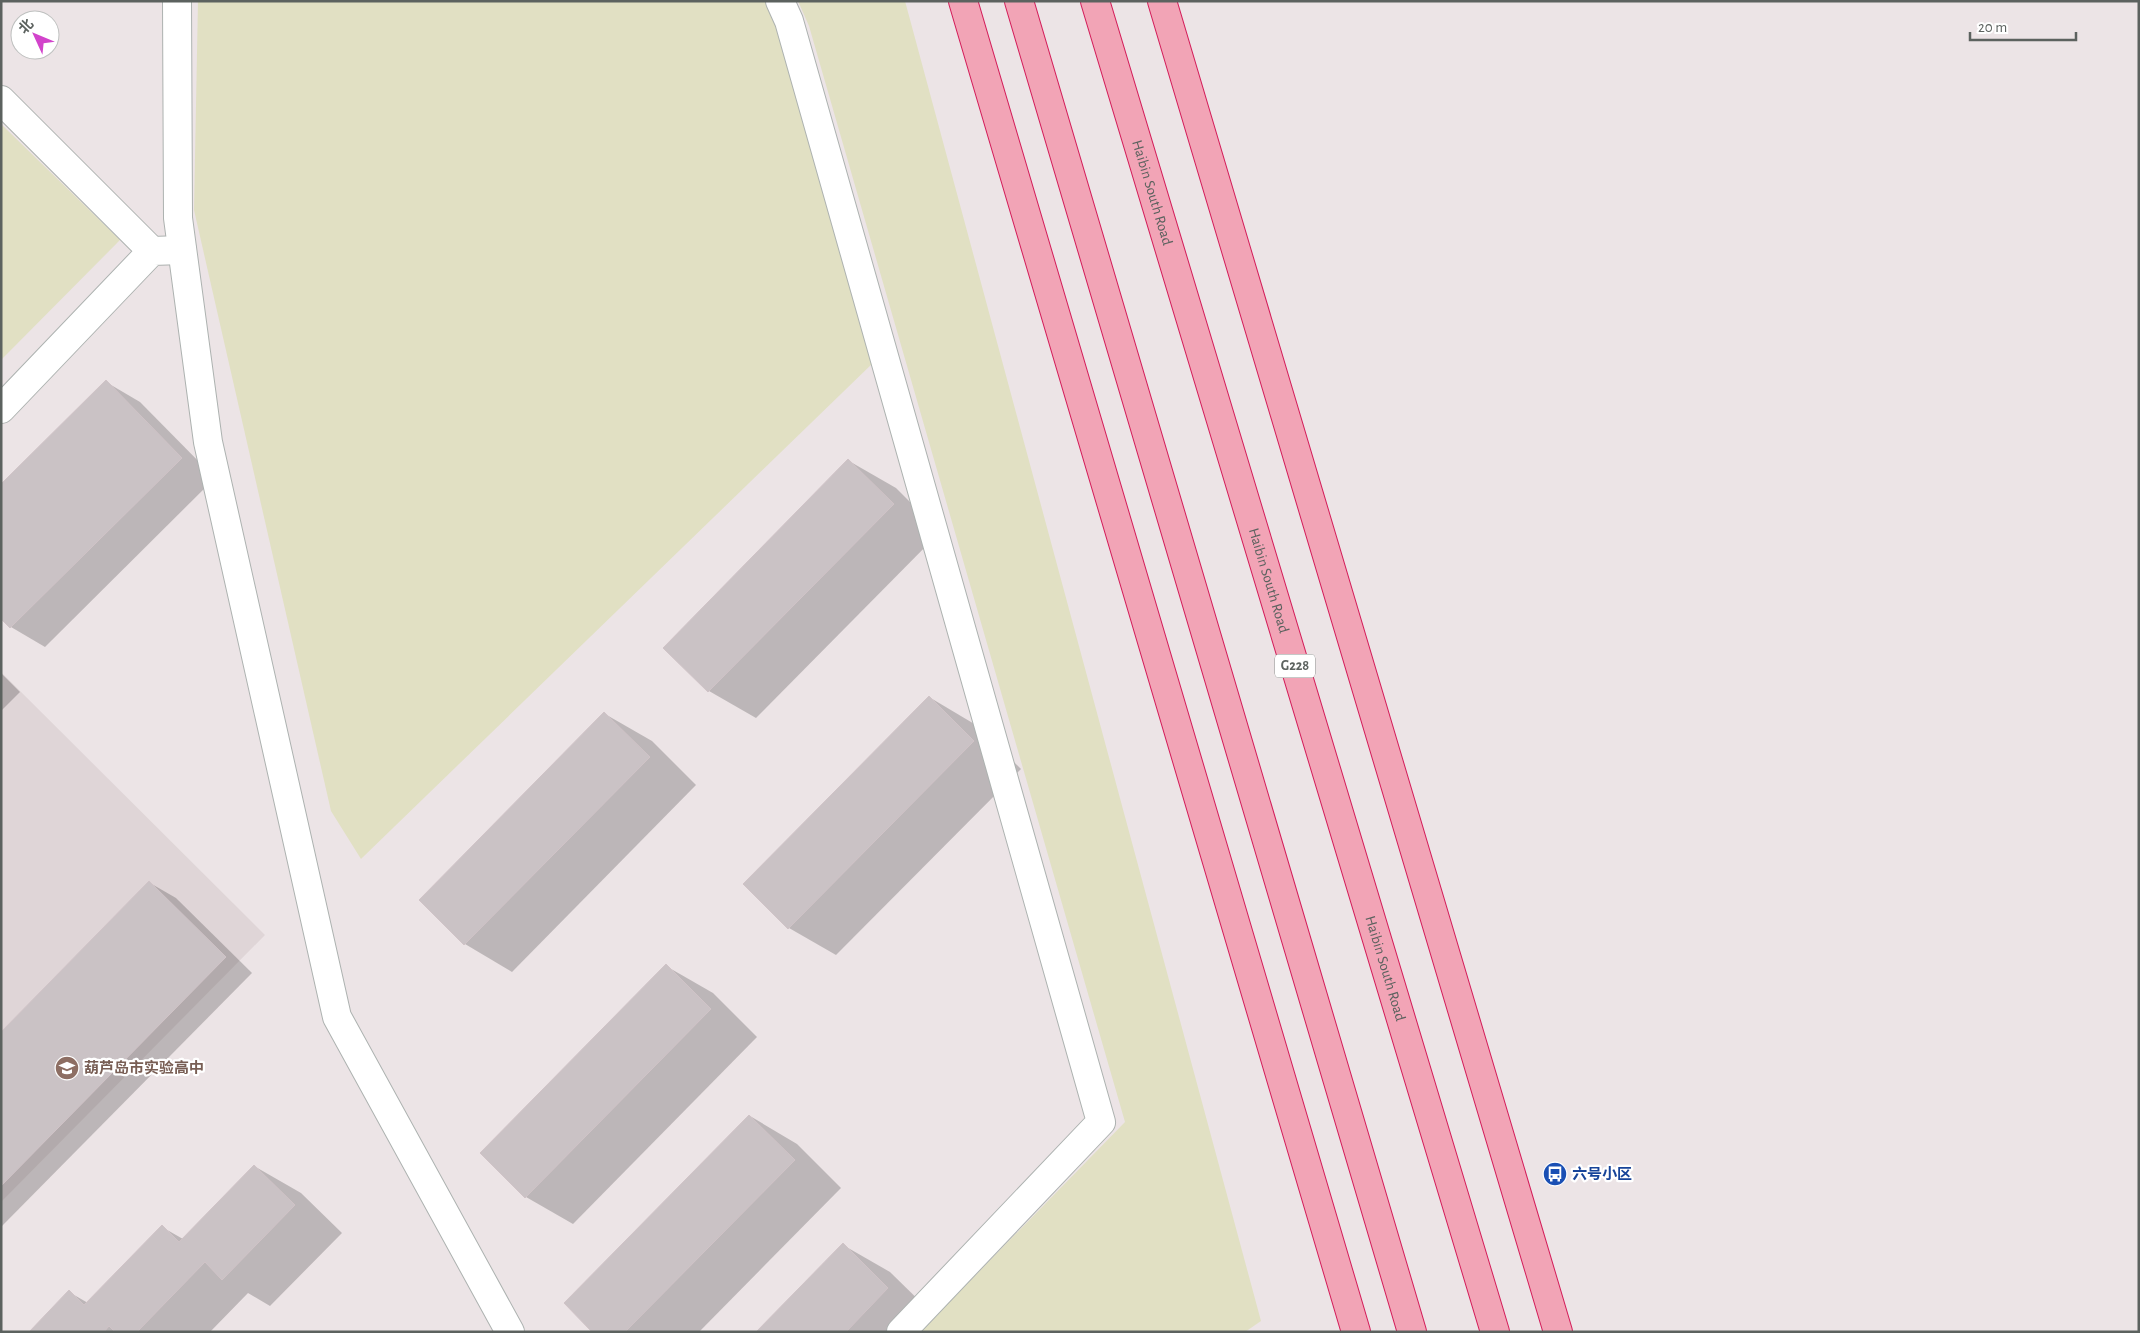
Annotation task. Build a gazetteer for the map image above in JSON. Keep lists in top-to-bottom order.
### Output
{
  "streets": {
    "highway": ["Haibin South Road", "G228"]
  },
  "places": {
    "school or university": ["葫芦岛市实验高中"],
    "bus stop": ["六号小区"]
  },
  "scale_bar": "20 m",
  "north": "top left"
}
